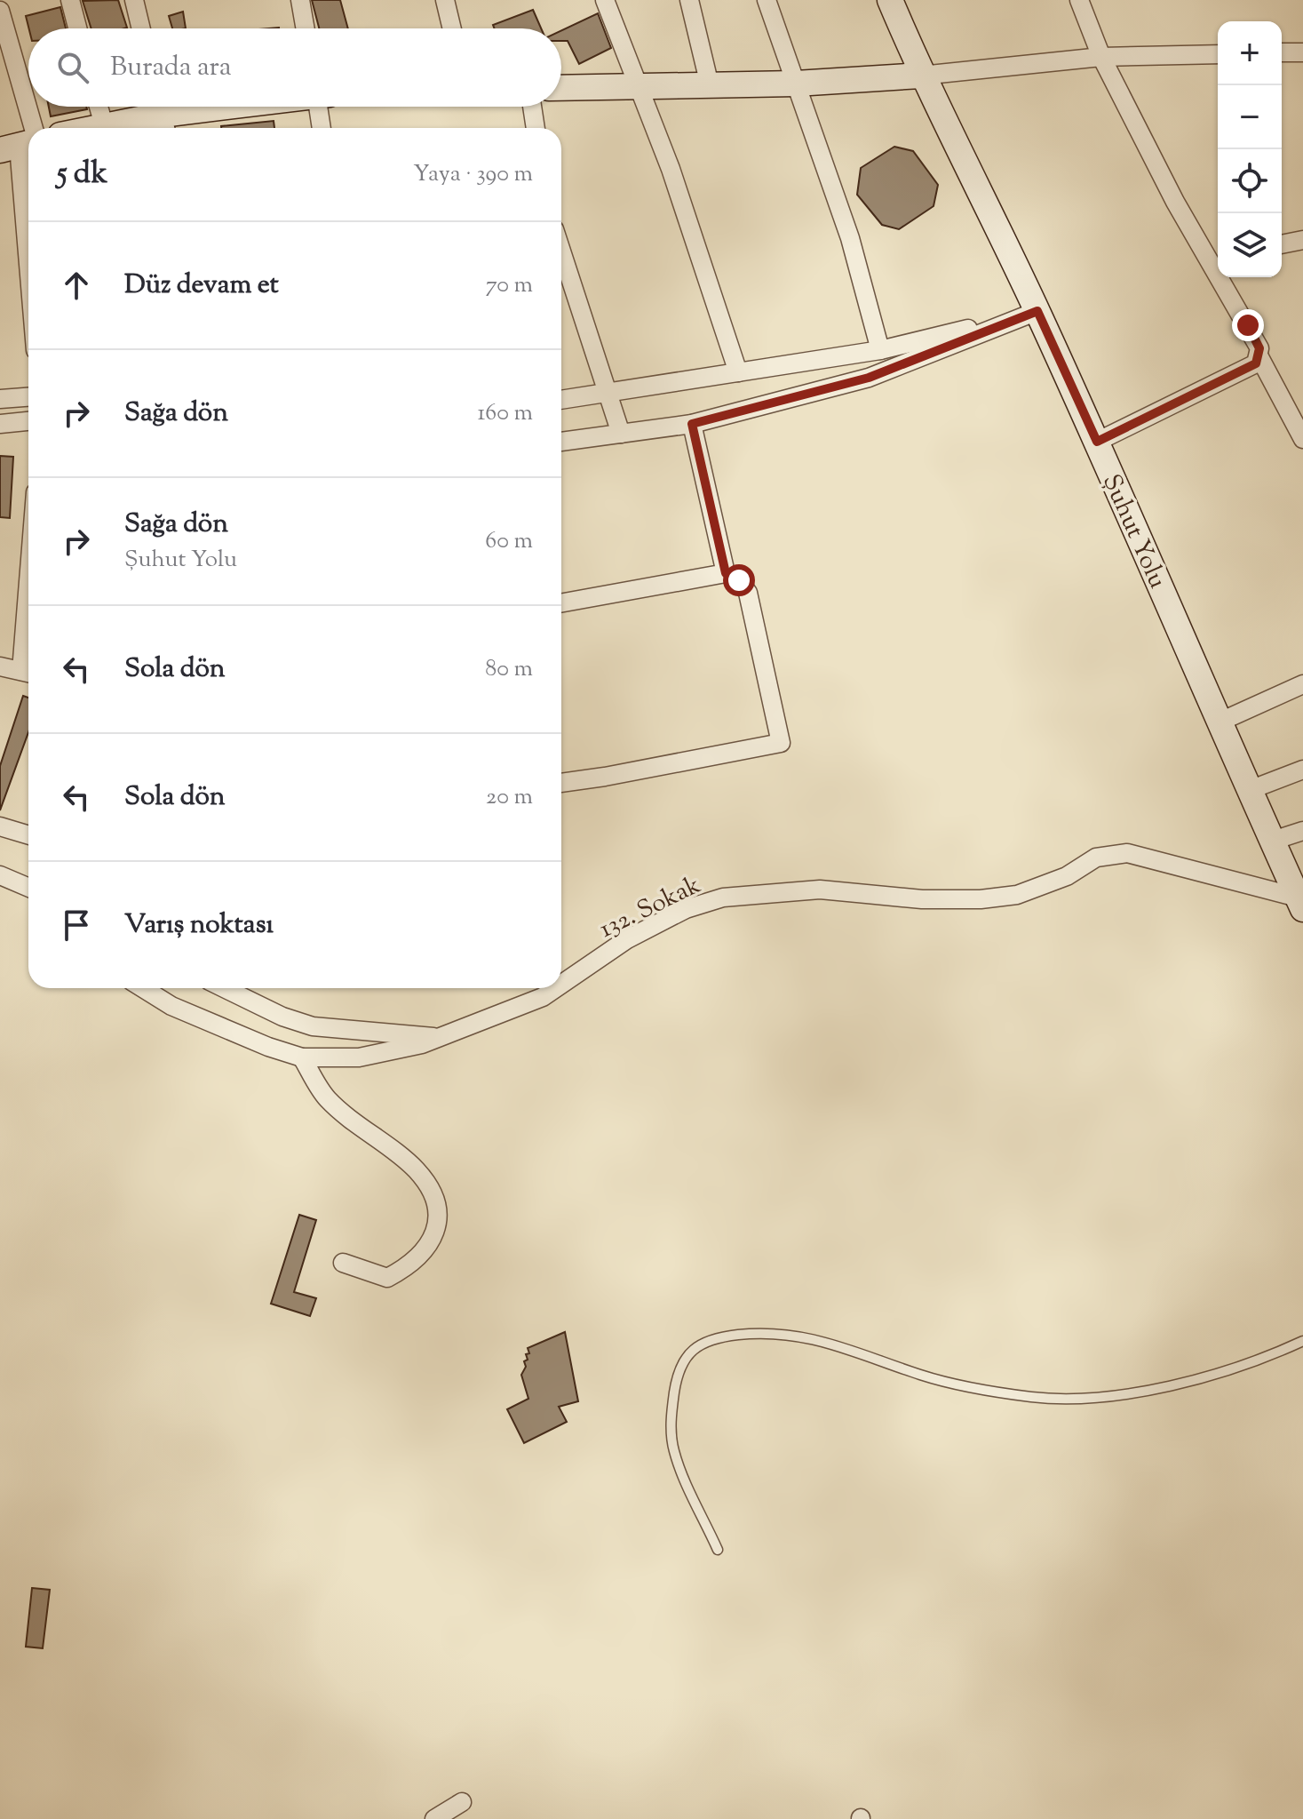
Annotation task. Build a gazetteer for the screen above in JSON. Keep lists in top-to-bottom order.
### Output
{
  "streets": {
    "main road": ["Şuhut Yolu"],
    "street": ["132. Sokak"]
  },
  "crossings": [
    ["Şuhut Yolu", "132. Sokak"]
  ],
  "page": {
    "map_buttons": ["+", "−"],
    "search": "Burada ara",
    "heading": ["5 dk", "Yaya · 390 m"],
    "list": [
      ["Düz devam et", "70 m"],
      ["Sağa dön", "160 m"],
      ["Sağa dön", "Şuhut Yolu", "60 m"],
      ["Sola dön", "80 m"],
      ["Sola dön", "20 m"],
      "Varış noktası"
    ]
  }
}
